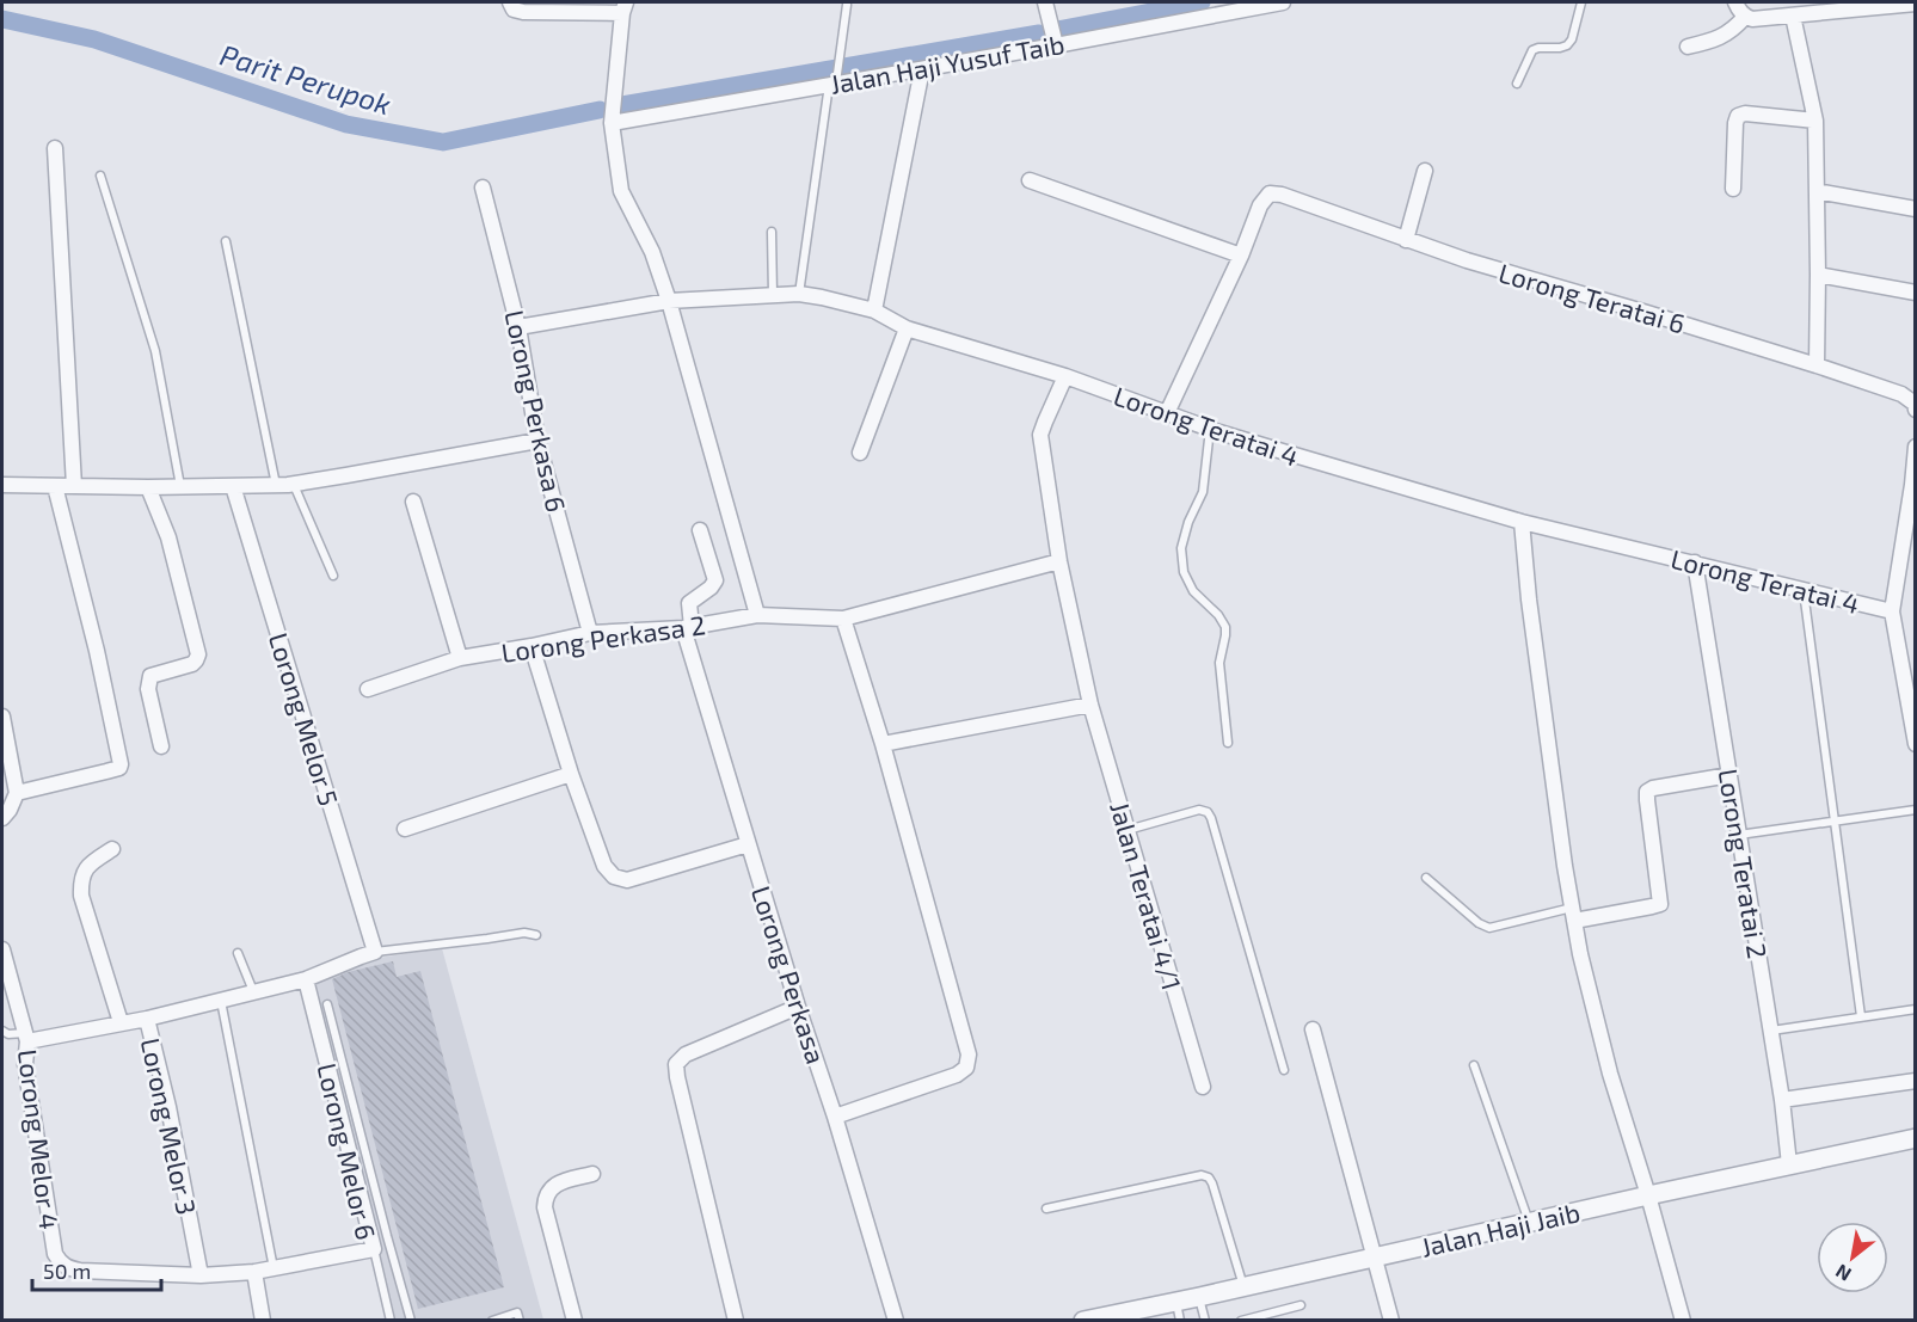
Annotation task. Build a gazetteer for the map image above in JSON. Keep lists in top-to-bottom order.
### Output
{
  "streets": {
    "street": [
      "Jalan Haji Yusuf Taib",
      "Lorong Teratai 6",
      "Lorong Perkasa 6",
      "Lorong Teratai 4",
      "Lorong Perkasa 2",
      "Lorong Melor 5",
      "Lorong Teratai 2",
      "Jalan Teratai 4/1",
      "Lorong Perkasa",
      "Lorong Melor 3",
      "Lorong Melor 4",
      "Lorong Melor 6",
      "Jalan Haji Jaib"
    ]
  },
  "crossings": [
    ["Lorong Perkasa 6", "Lorong Teratai 4"],
    ["Lorong Perkasa 6", "Lorong Perkasa 2"],
    ["Lorong Teratai 4", "Lorong Teratai 2"],
    ["Lorong Teratai 4", "Jalan Teratai 4/1"],
    ["Lorong Perkasa 2", "Jalan Teratai 4/1"],
    ["Lorong Perkasa 2", "Lorong Perkasa"],
    ["Lorong Teratai 2", "Jalan Haji Jaib"],
    ["Lorong Melor 3", "Lorong Melor 4"],
    ["Lorong Melor 4", "Lorong Melor 6"]
  ],
  "water": ["Parit Perupok"],
  "scale_bar": "50 m",
  "north": "bottom left"
}
